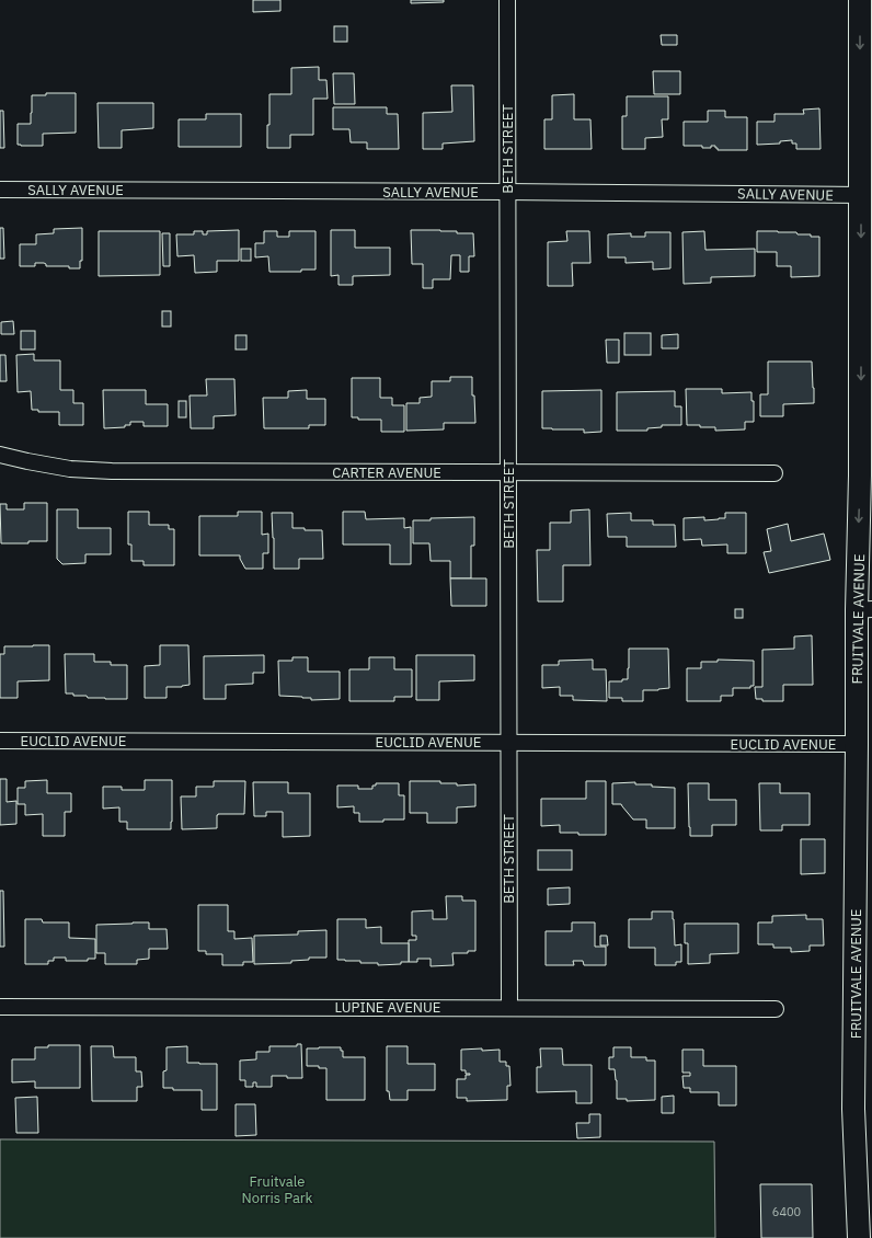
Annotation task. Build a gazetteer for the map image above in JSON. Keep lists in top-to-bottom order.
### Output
{
  "streets": {
    "main road": ["FRUITVALE AVENUE"],
    "street": [
      "BETH STREET",
      "SALLY AVENUE",
      "CARTER AVENUE",
      "EUCLID AVENUE",
      "LUPINE AVENUE"
    ]
  },
  "crossings": [
    ["BETH STREET", "SALLY AVENUE"],
    ["BETH STREET", "CARTER AVENUE"],
    ["BETH STREET", "EUCLID AVENUE"],
    ["BETH STREET", "LUPINE AVENUE"],
    ["SALLY AVENUE", "FRUITVALE AVENUE"],
    ["FRUITVALE AVENUE", "EUCLID AVENUE"]
  ],
  "one_way": ["FRUITVALE AVENUE"],
  "parks": ["Fruitvale Norris Park"],
  "house_numbers": ["6400"]
}
